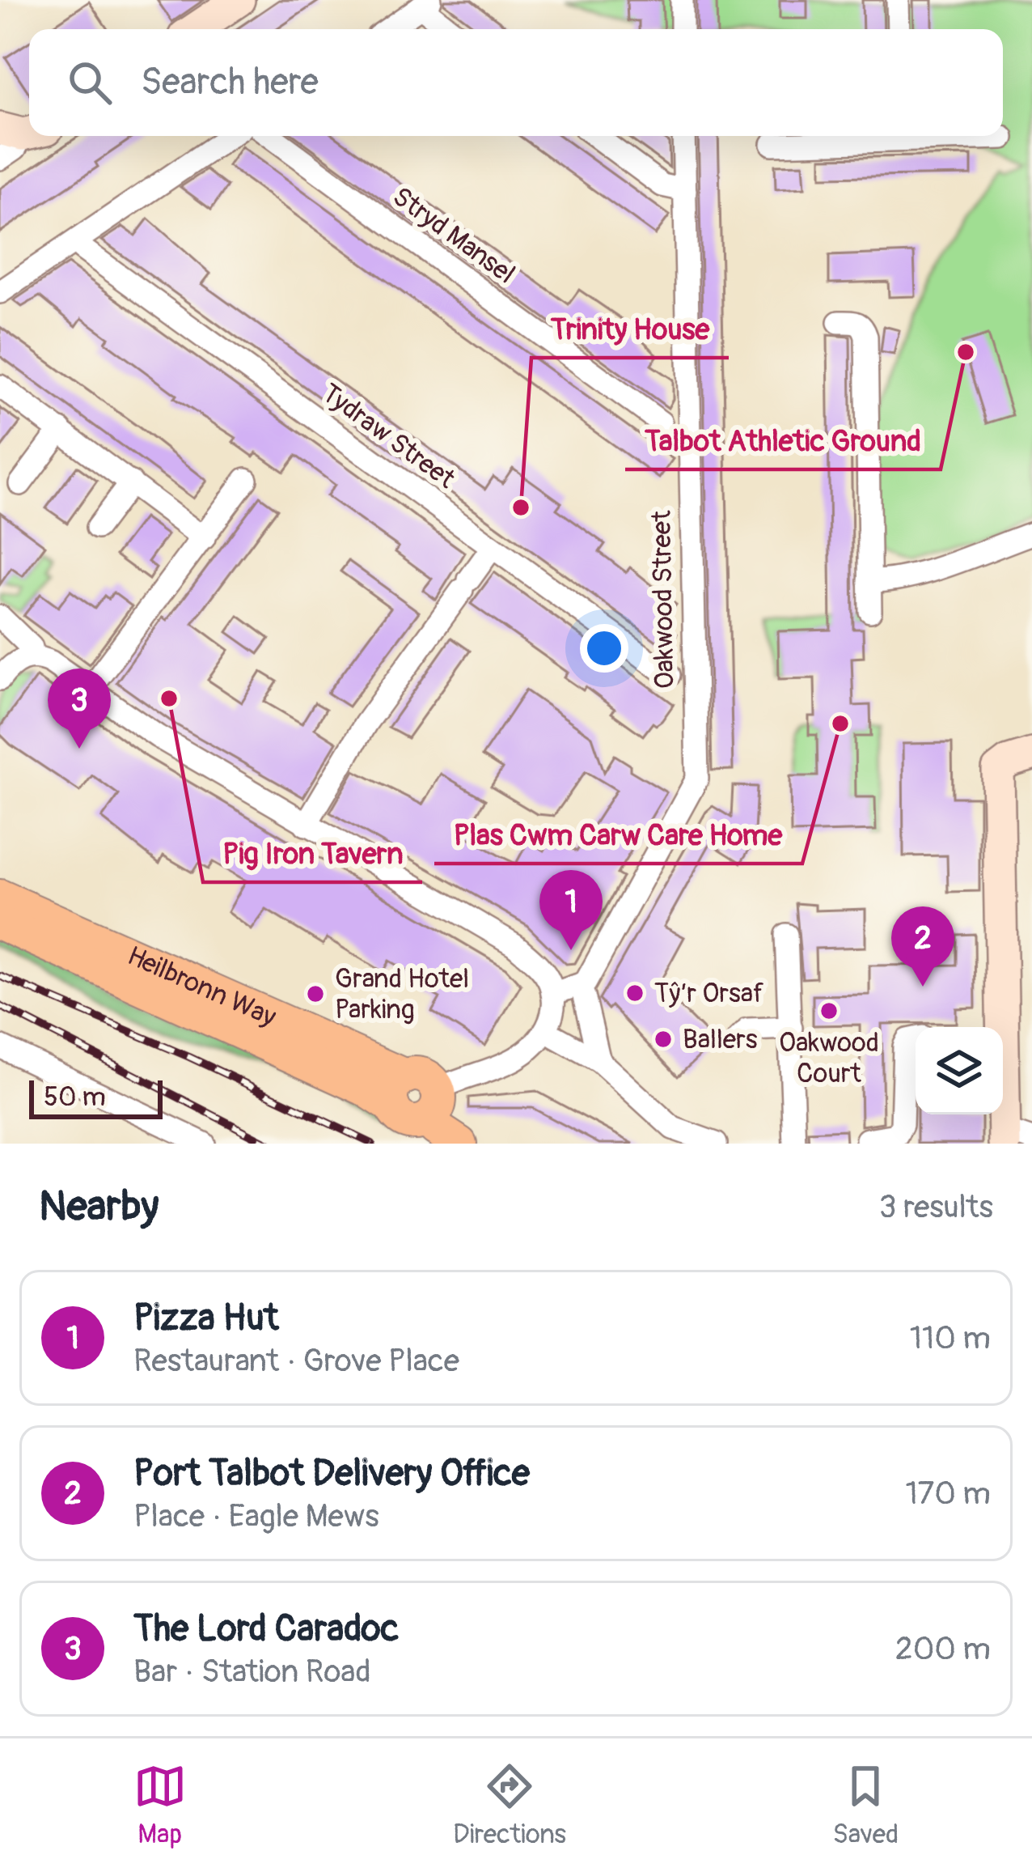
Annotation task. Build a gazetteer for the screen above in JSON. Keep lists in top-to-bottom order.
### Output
{
  "streets": {
    "main road": ["Heilbronn Way"],
    "street": ["Stryd Mansel", "Tydraw Street", "Oakwood Street"]
  },
  "places": [
    "Talbot Athletic Ground",
    "Trinity House",
    "Pig Iron Tavern",
    "Plas Cwm Carw Care Home",
    "Tŷ’r Orsaf",
    "Grand Hotel Parking",
    "Oakwood Court",
    "Ballers"
  ],
  "scale_bar": "50 m",
  "page": {
    "search": "Search here",
    "pins": ["3", "1", "2"],
    "scale": "50 m",
    "heading": ["Nearby", "3 results"],
    "list": [
      {
        "mark": "1",
        "name": "Pizza Hut",
        "note": "Restaurant · Grove Place",
        "value": "110 m"
      },
      {
        "mark": "2",
        "name": "Port Talbot Delivery Office",
        "note": "Place · Eagle Mews",
        "value": "170 m"
      },
      {
        "mark": "3",
        "name": "The Lord Caradoc",
        "note": "Bar · Station Road",
        "value": "200 m"
      }
    ],
    "nav": ["Map", "Directions", "Saved"]
  }
}
